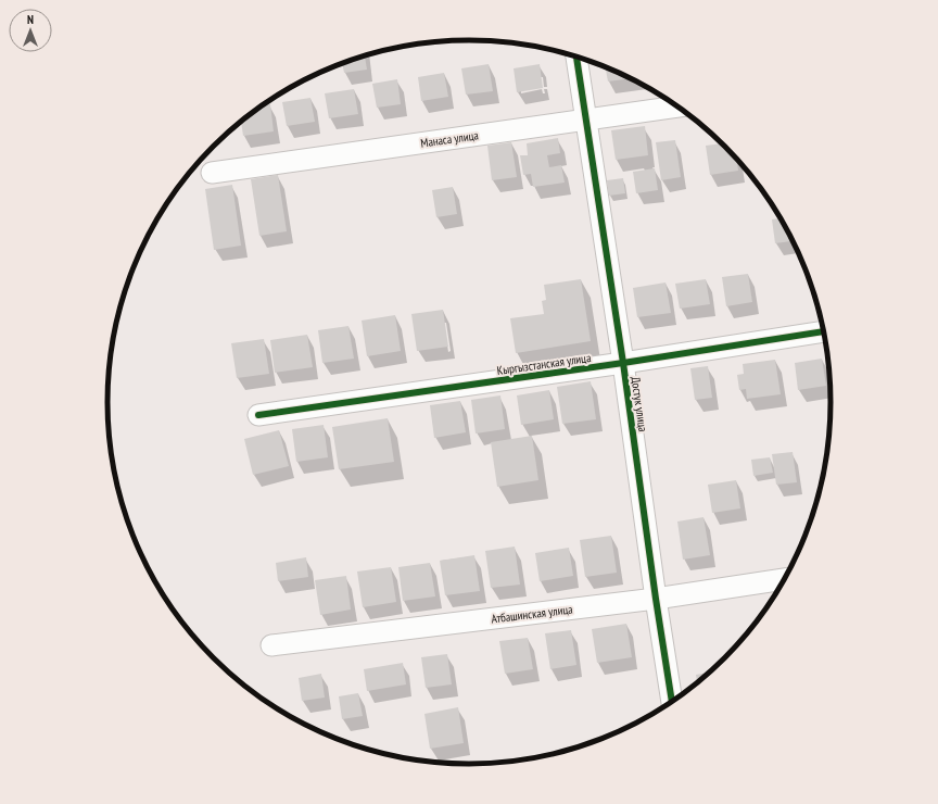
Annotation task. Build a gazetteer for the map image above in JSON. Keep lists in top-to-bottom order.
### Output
{
  "streets": {
    "street": [
      "Манаса улица",
      "Кыргызстанская улица",
      "Достук улица",
      "Атбашинская улица"
    ]
  },
  "crossings": [
    ["Манаса улица", "Достук улица"],
    ["Кыргызстанская улица", "Достук улица"],
    ["Достук улица", "Атбашинская улица"]
  ],
  "north": "top"
}
